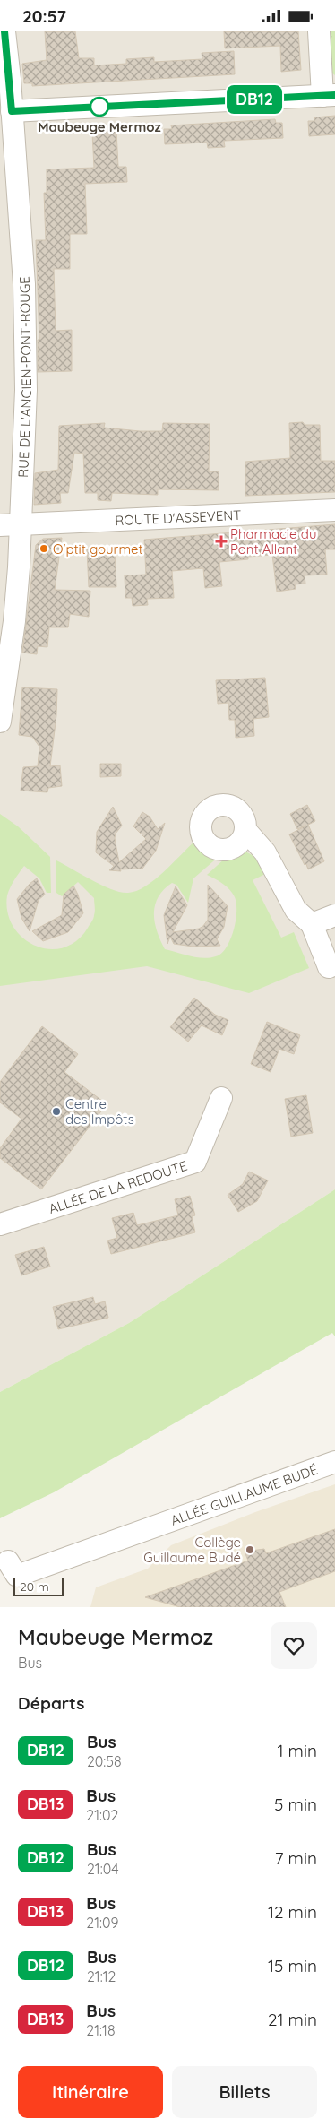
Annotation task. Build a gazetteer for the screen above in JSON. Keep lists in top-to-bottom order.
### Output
{
  "streets": {
    "street": [
      "RUE DE L'ANCIEN-PONT-ROUGE",
      "ROUTE D'ASSEVENT",
      "ALLÉE DE LA REDOUTE",
      "ALLÉE GUILLAUME BUDÉ"
    ]
  },
  "crossings": [
    ["RUE DE L'ANCIEN-PONT-ROUGE", "ROUTE D'ASSEVENT"]
  ],
  "places": {
    "other": [
      "Maubeuge Mermoz",
      "O'ptit gourmet",
      "Centre des Impôts",
      "Collège Guillaume Budé"
    ],
    "health": ["Pharmacie du Pont Allant"]
  },
  "lines": ["bus line DB12"],
  "scale_bar": "20 m",
  "page": {
    "status": "20:57",
    "on_map": "DB12",
    "scale": "20 m",
    "heading": [
      ["Maubeuge Mermoz", "Bus"],
      "Départs"
    ],
    "list": [
      {
        "mark": "DB12",
        "name": "Bus",
        "note": "20:58",
        "value": "1 min"
      },
      {
        "mark": "DB13",
        "name": "Bus",
        "note": "21:02",
        "value": "5 min"
      },
      {
        "mark": "DB12",
        "name": "Bus",
        "note": "21:04",
        "value": "7 min"
      },
      {
        "mark": "DB13",
        "name": "Bus",
        "note": "21:09",
        "value": "12 min"
      },
      {
        "mark": "DB12",
        "name": "Bus",
        "note": "21:12",
        "value": "15 min"
      },
      {
        "mark": "DB13",
        "name": "Bus",
        "note": "21:18",
        "value": "21 min"
      }
    ],
    "buttons": ["Itinéraire", "Billets"]
  }
}
